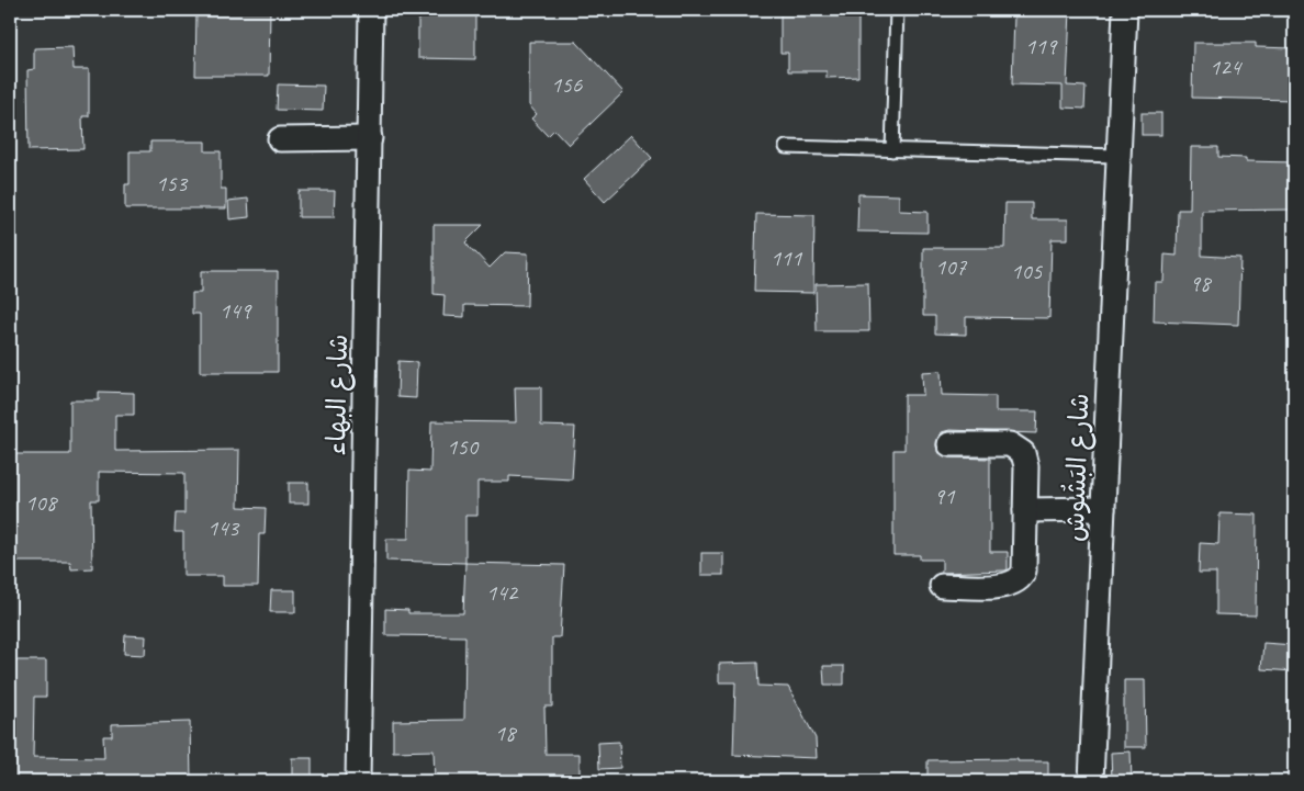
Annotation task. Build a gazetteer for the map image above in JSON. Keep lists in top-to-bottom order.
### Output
{
  "streets": {
    "street": ["شارع البهاء", "شارع البَشُوش"]
  },
  "house_numbers": [
    "119",
    "124",
    "156",
    "153",
    "111",
    "107",
    "105",
    "98",
    "149",
    "150",
    "91",
    "108",
    "143",
    "142",
    "18"
  ]
}
